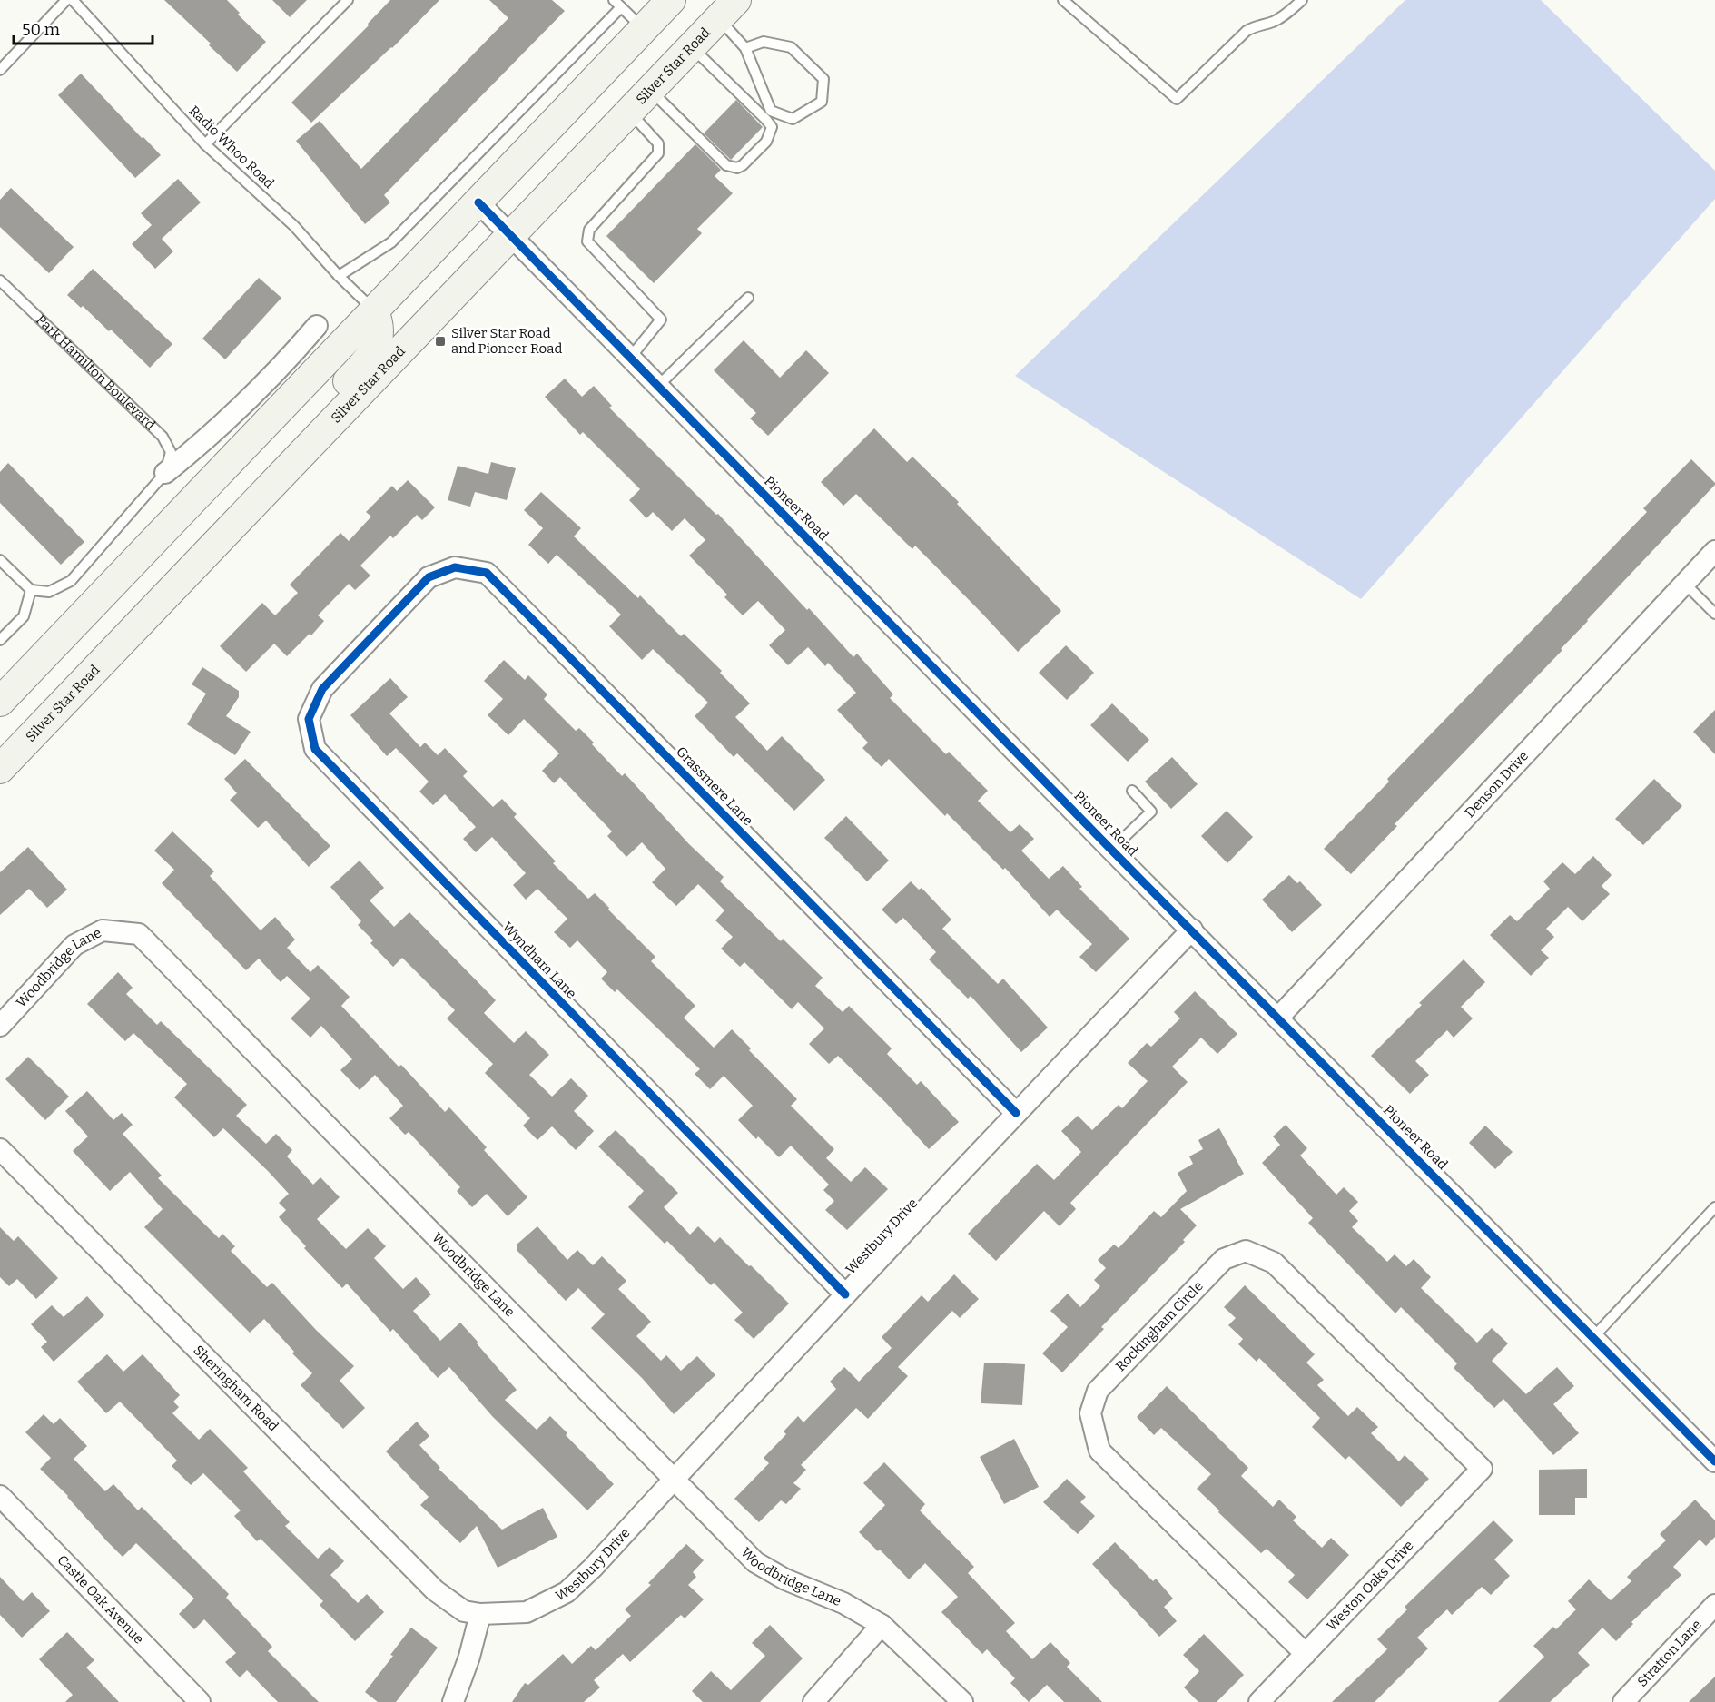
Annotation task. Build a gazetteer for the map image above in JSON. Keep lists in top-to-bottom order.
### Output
{
  "streets": {
    "main road": ["Silver Star Road"],
    "street": [
      "Pioneer Road",
      "Denson Drive",
      "Grassmere Lane",
      "Wyndham Lane",
      "Woodbridge Lane",
      "Westbury Drive",
      "Rockingham Circle",
      "Sheringham Road",
      "Weston Oaks Drive",
      "Castle Oak Avenue",
      "Stratton Lane"
    ],
    "lane": ["Radio Whoo Road", "Park Hamilton Boulevard"]
  },
  "crossings": [
    ["Silver Star Road", "Pioneer Road"],
    ["Pioneer Road", "Denson Drive"],
    ["Pioneer Road", "Westbury Drive"],
    ["Grassmere Lane", "Wyndham Lane"],
    ["Grassmere Lane", "Westbury Drive"],
    ["Wyndham Lane", "Westbury Drive"],
    ["Woodbridge Lane", "Westbury Drive"],
    ["Westbury Drive", "Sheringham Road"],
    ["Rockingham Circle", "Weston Oaks Drive"]
  ],
  "places": {
    "transit": ["Silver Star Road and Pioneer Road"]
  },
  "scale_bar": "50 m"
}
